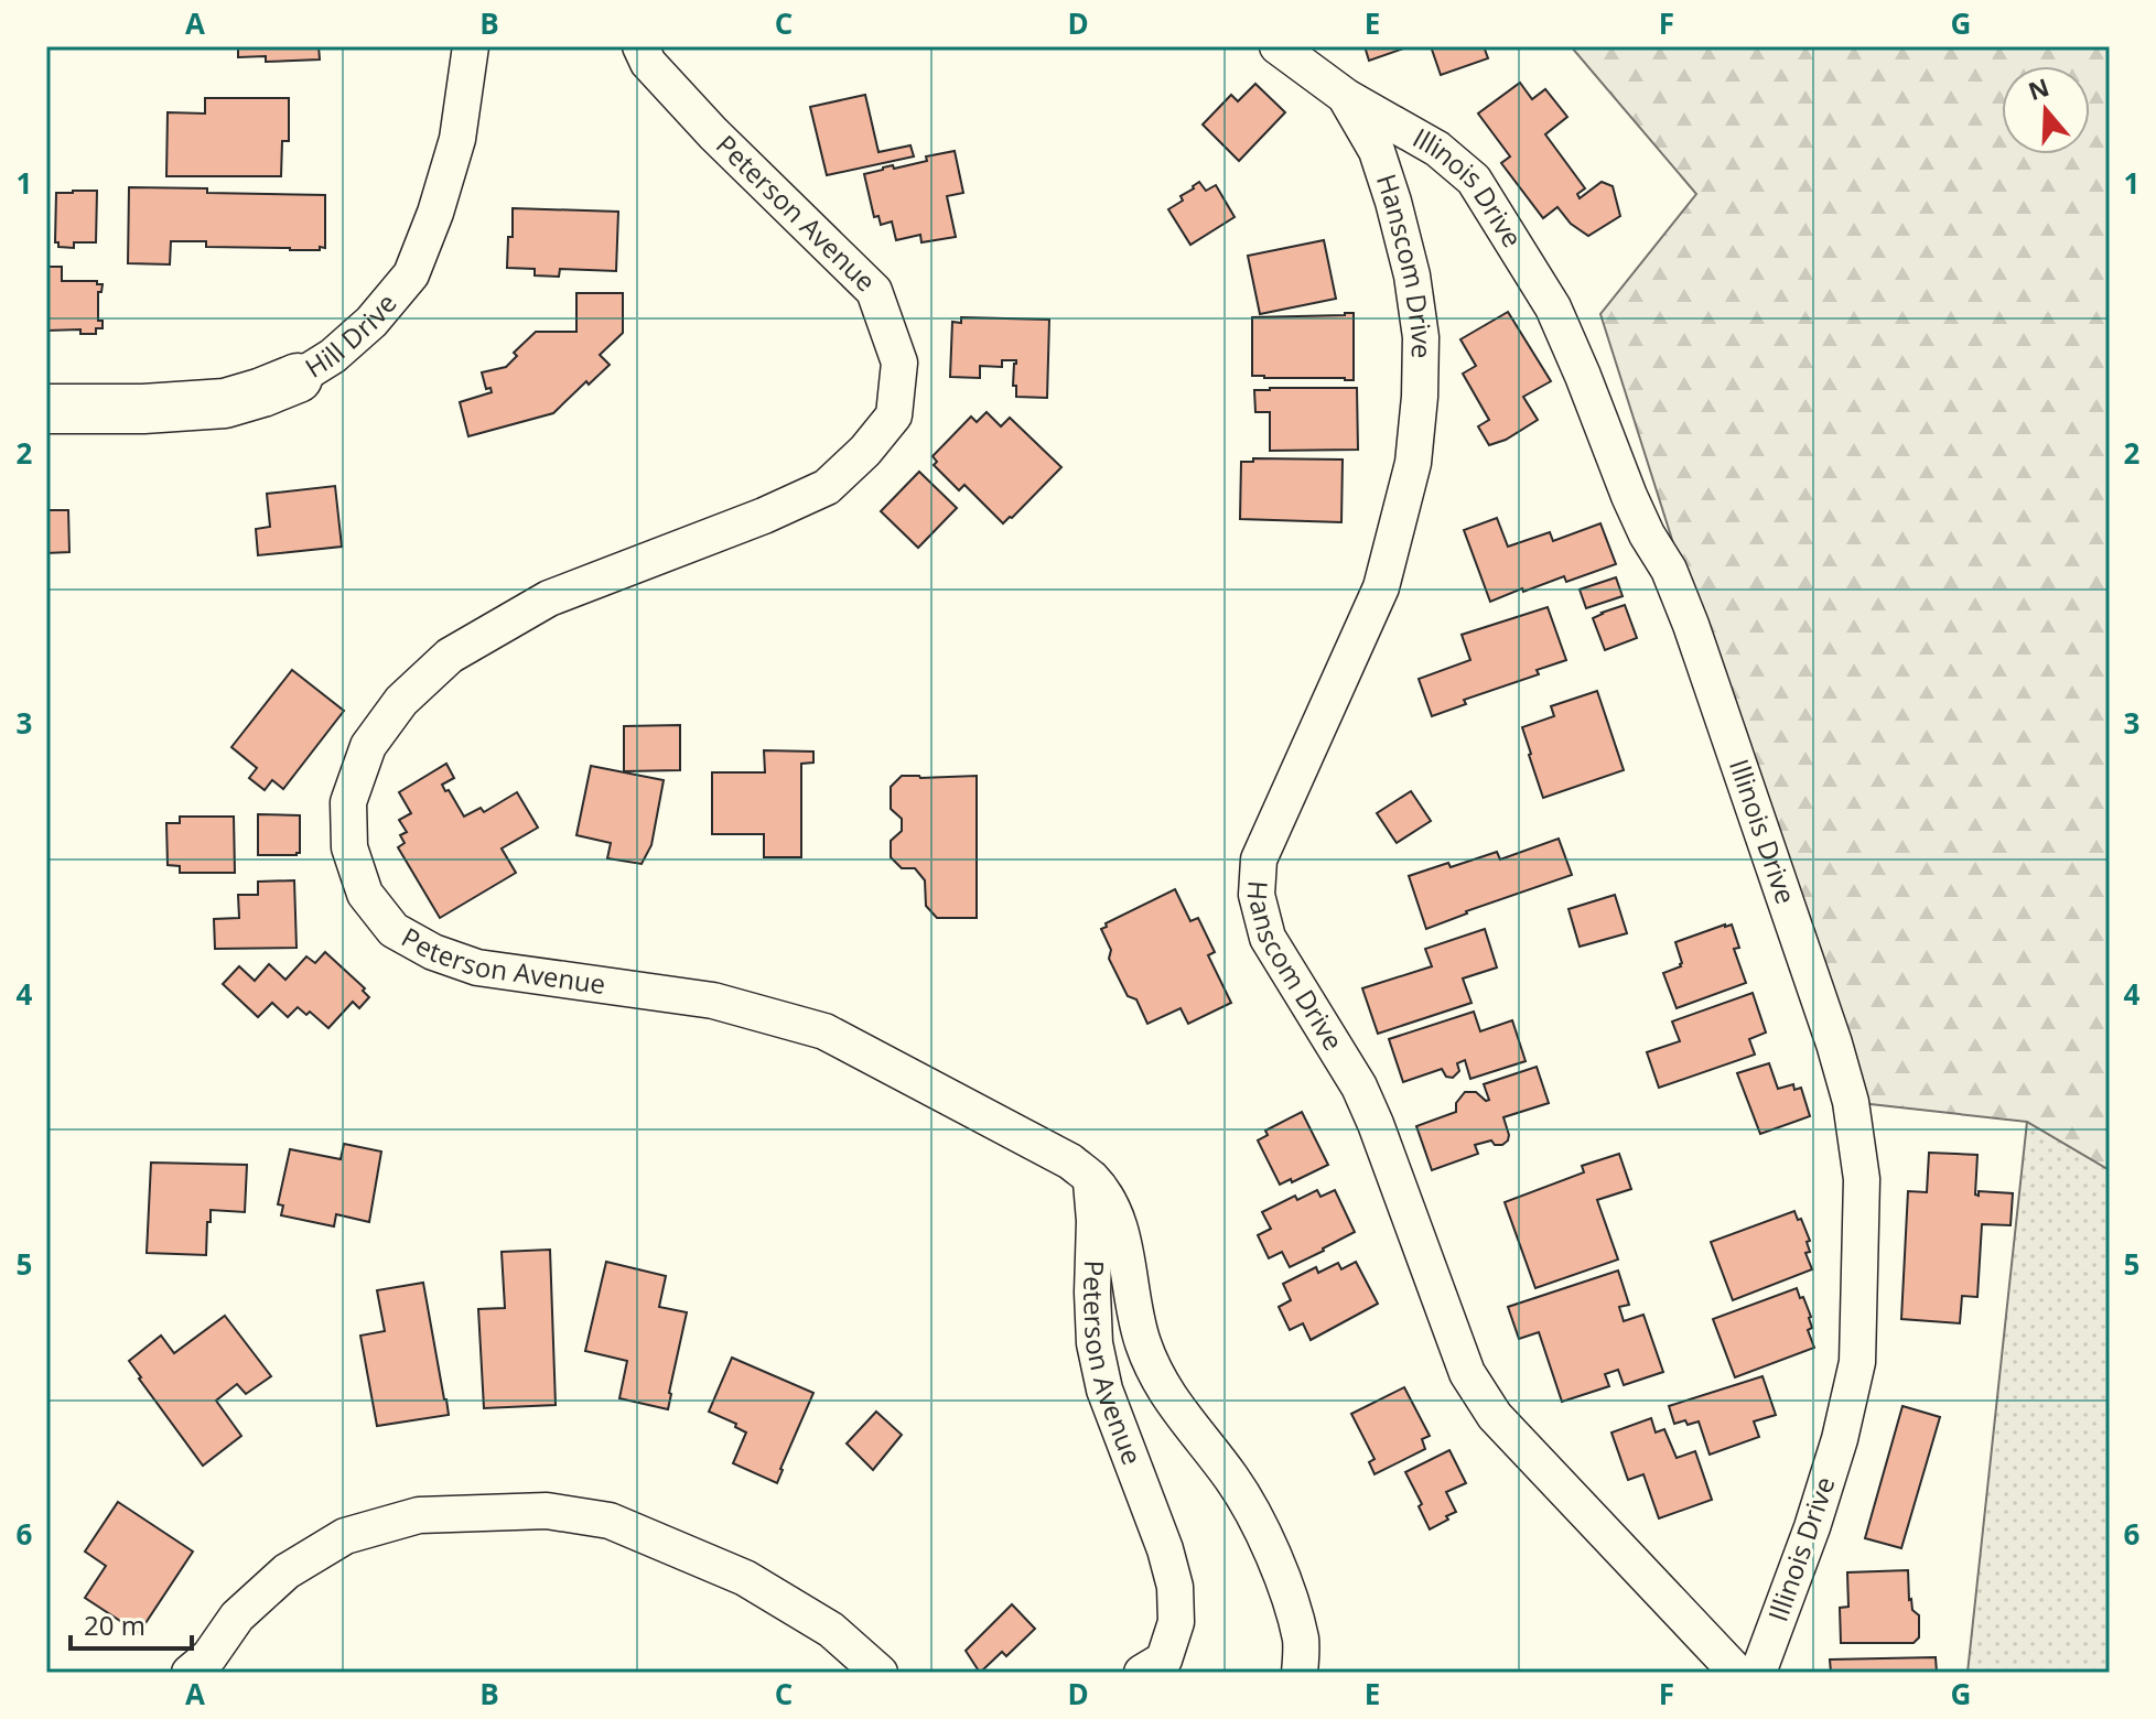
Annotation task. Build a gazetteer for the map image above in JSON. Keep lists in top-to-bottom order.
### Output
{
  "streets": {
    "street": [
      "Illinois Drive",
      "Peterson Avenue",
      "Hanscom Drive",
      "Hill Drive"
    ]
  },
  "crossings": [
    ["Illinois Drive", "Hanscom Drive"]
  ],
  "scale_bar": "20 m",
  "north": "top",
  "grid": {
    "columns": [
      "A",
      "B",
      "C",
      "D",
      "E",
      "F",
      "G"
    ],
    "rows": [
      "1",
      "2",
      "3",
      "4",
      "5",
      "6"
    ]
  }
}
